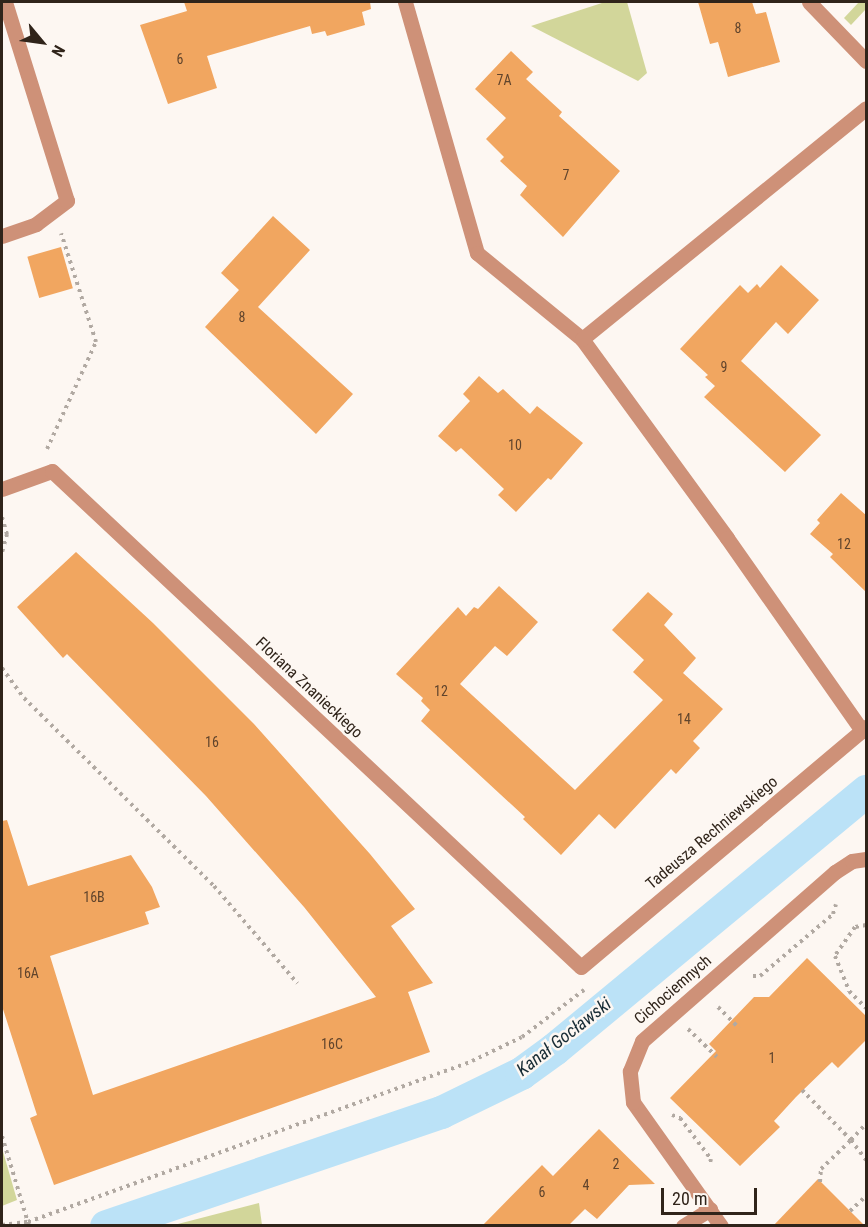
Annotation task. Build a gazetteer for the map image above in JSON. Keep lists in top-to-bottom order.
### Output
{
  "streets": {
    "street": ["Floriana Znanieckiego", "Tadeusza Rechniewskiego", "Cichociemnych"]
  },
  "crossings": [
    ["Floriana Znanieckiego", "Tadeusza Rechniewskiego"]
  ],
  "water": ["Kanał Gocławski"],
  "house_numbers": [
    "8",
    "6",
    "7A",
    "7",
    "8",
    "9",
    "10",
    "12",
    "12",
    "14",
    "16",
    "16B",
    "16A",
    "16C",
    "1",
    "2",
    "4",
    "6"
  ],
  "scale_bar": "20 m",
  "north": "bottom right"
}
